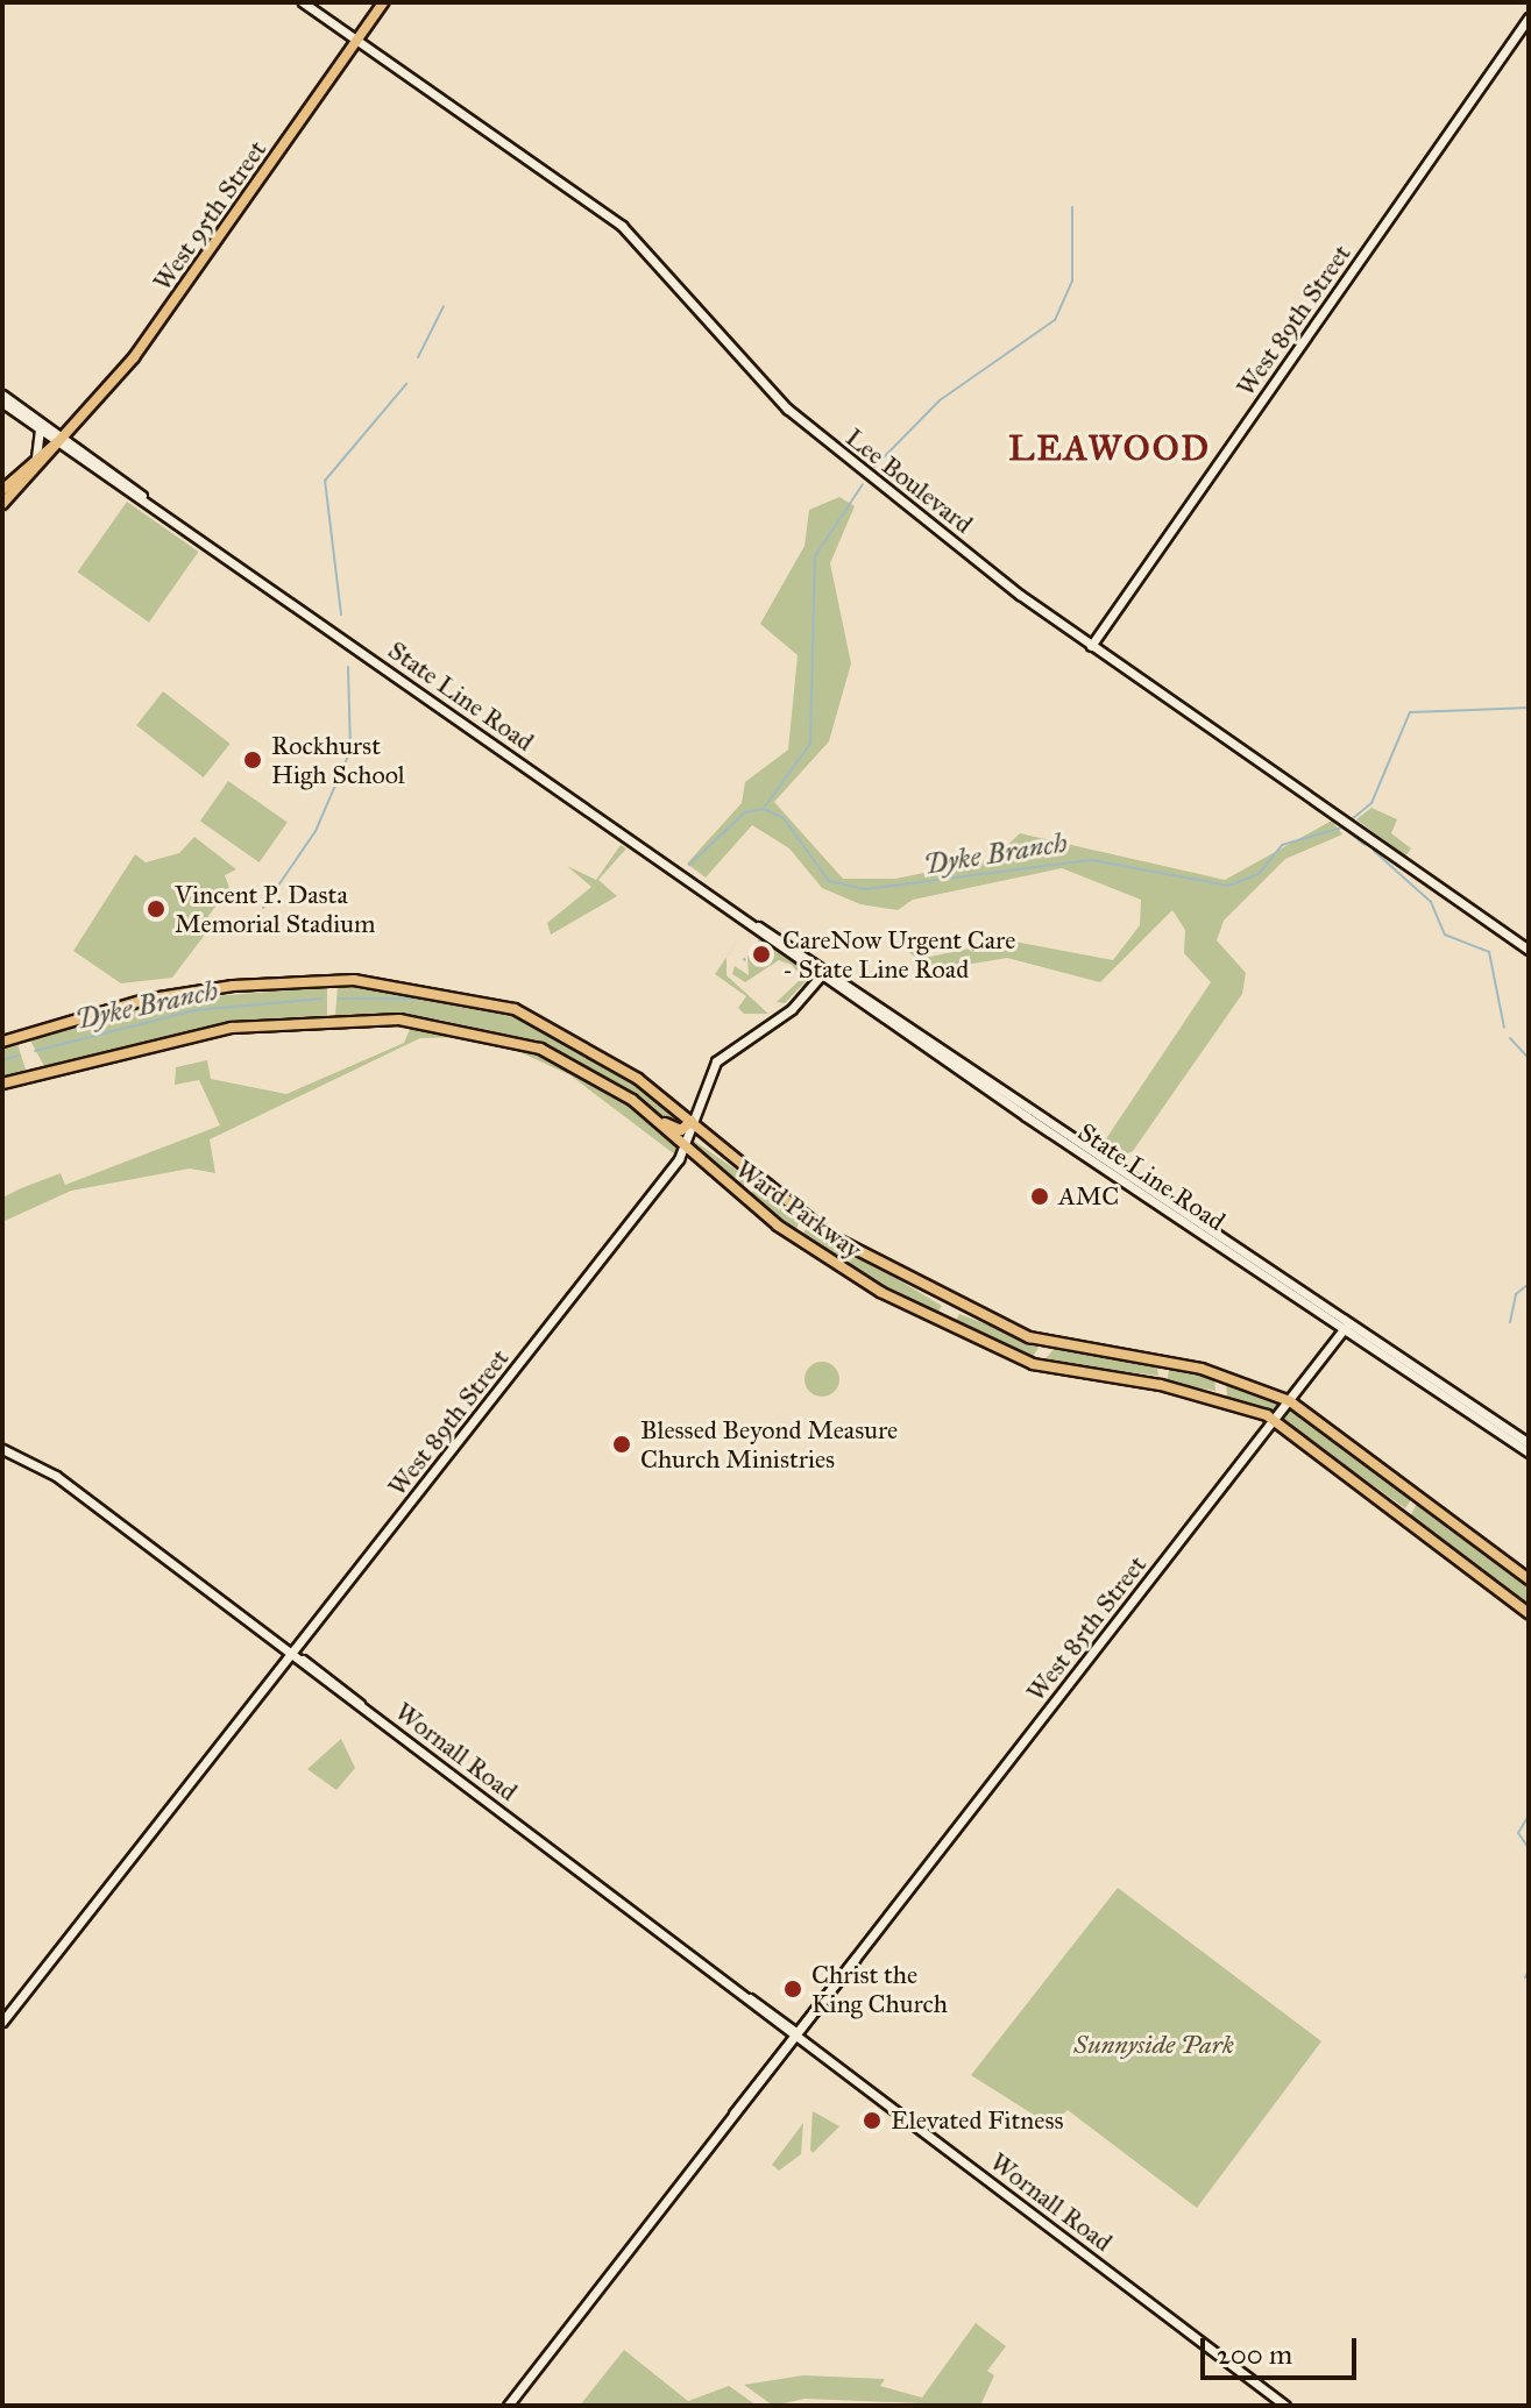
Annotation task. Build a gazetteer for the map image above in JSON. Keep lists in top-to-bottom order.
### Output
{
  "streets": {
    "main road": [
      "West 95th Street",
      "West 89th Street",
      "Lee Boulevard",
      "State Line Road",
      "Ward Parkway",
      "West 85th Street",
      "Wornall Road"
    ]
  },
  "crossings": [
    ["West 95th Street", "Lee Boulevard"],
    ["West 95th Street", "State Line Road"],
    ["West 89th Street", "Lee Boulevard"],
    ["West 89th Street", "State Line Road"],
    ["West 89th Street", "Ward Parkway"],
    ["West 89th Street", "Wornall Road"],
    ["State Line Road", "West 85th Street"],
    ["Ward Parkway", "West 85th Street"],
    ["West 85th Street", "Wornall Road"]
  ],
  "districts": ["LEAWOOD"],
  "water": ["Dyke Branch"],
  "parks": ["Sunnyside Park"],
  "places": [
    "Rockhurst High School",
    "Vincent P. Dasta Memorial Stadium",
    "CareNow Urgent Care - State Line Road",
    "AMC",
    "Blessed Beyond Measure Church Ministries",
    "Christ the King Church",
    "Elevated Fitness"
  ],
  "scale_bar": "200 m"
}
